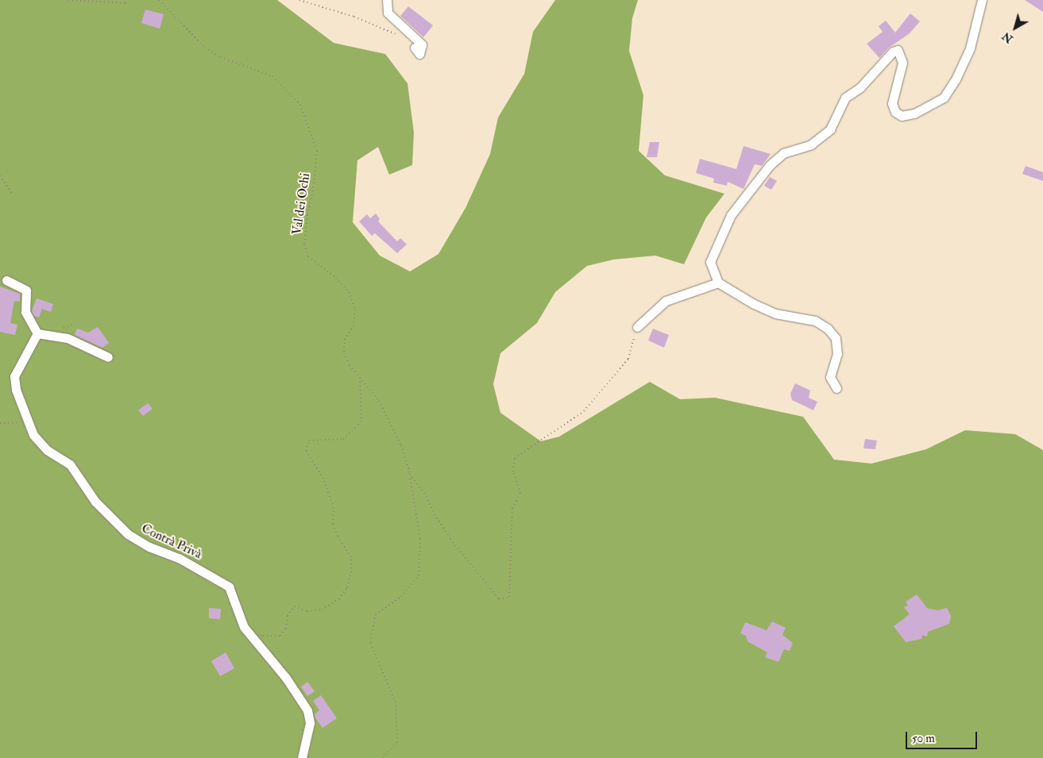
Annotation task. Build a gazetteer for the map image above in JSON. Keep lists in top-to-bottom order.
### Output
{
  "streets": {
    "street": ["Contrà Privà"],
    "path": ["Val dei Ochi"]
  },
  "scale_bar": "50 m",
  "north": "bottom left"
}
